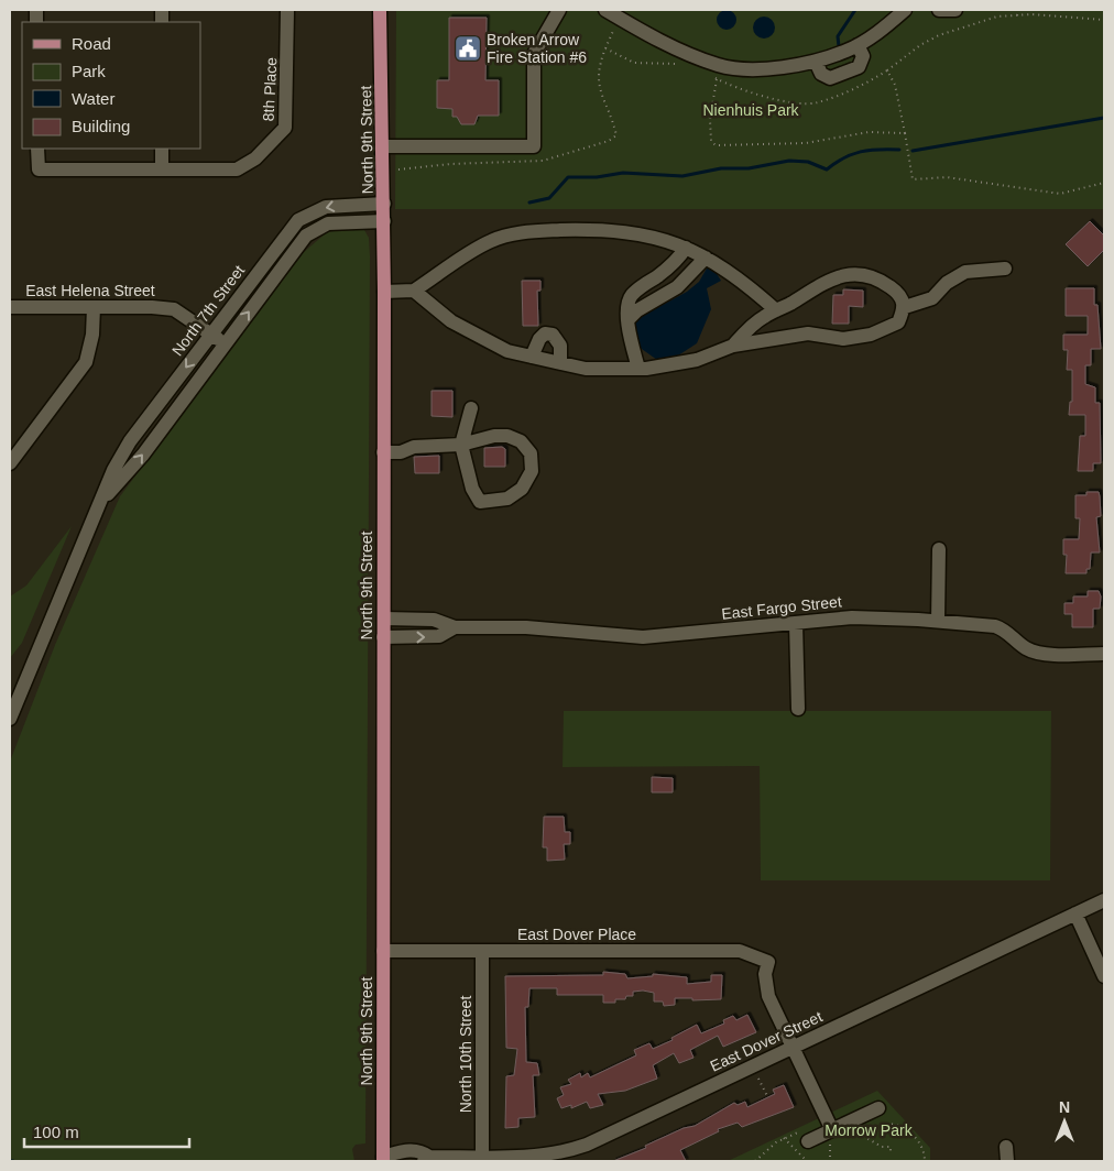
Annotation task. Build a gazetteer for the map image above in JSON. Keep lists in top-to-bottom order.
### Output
{
  "streets": {
    "main road": ["North 9th Street"],
    "street": [
      "8th Place",
      "East Helena Street",
      "North 7th Street",
      "East Fargo Street",
      "East Dover Place",
      "East Dover Street",
      "North 10th Street"
    ]
  },
  "crossings": [
    ["North 9th Street", "North 7th Street"],
    ["North 9th Street", "East Fargo Street"],
    ["North 9th Street", "East Dover Place"],
    ["North 9th Street", "East Dover Street"],
    ["East Helena Street", "North 7th Street"],
    ["East Dover Place", "East Dover Street"],
    ["East Dover Place", "North 10th Street"],
    ["East Dover Street", "North 10th Street"]
  ],
  "parks": ["Nienhuis Park", "Morrow Park"],
  "places": {
    "public building": ["Broken Arrow Fire Station #6"]
  },
  "legend": [
    "Road",
    "Park",
    "Water",
    "Building"
  ],
  "scale_bar": "100 m",
  "north": "top"
}
